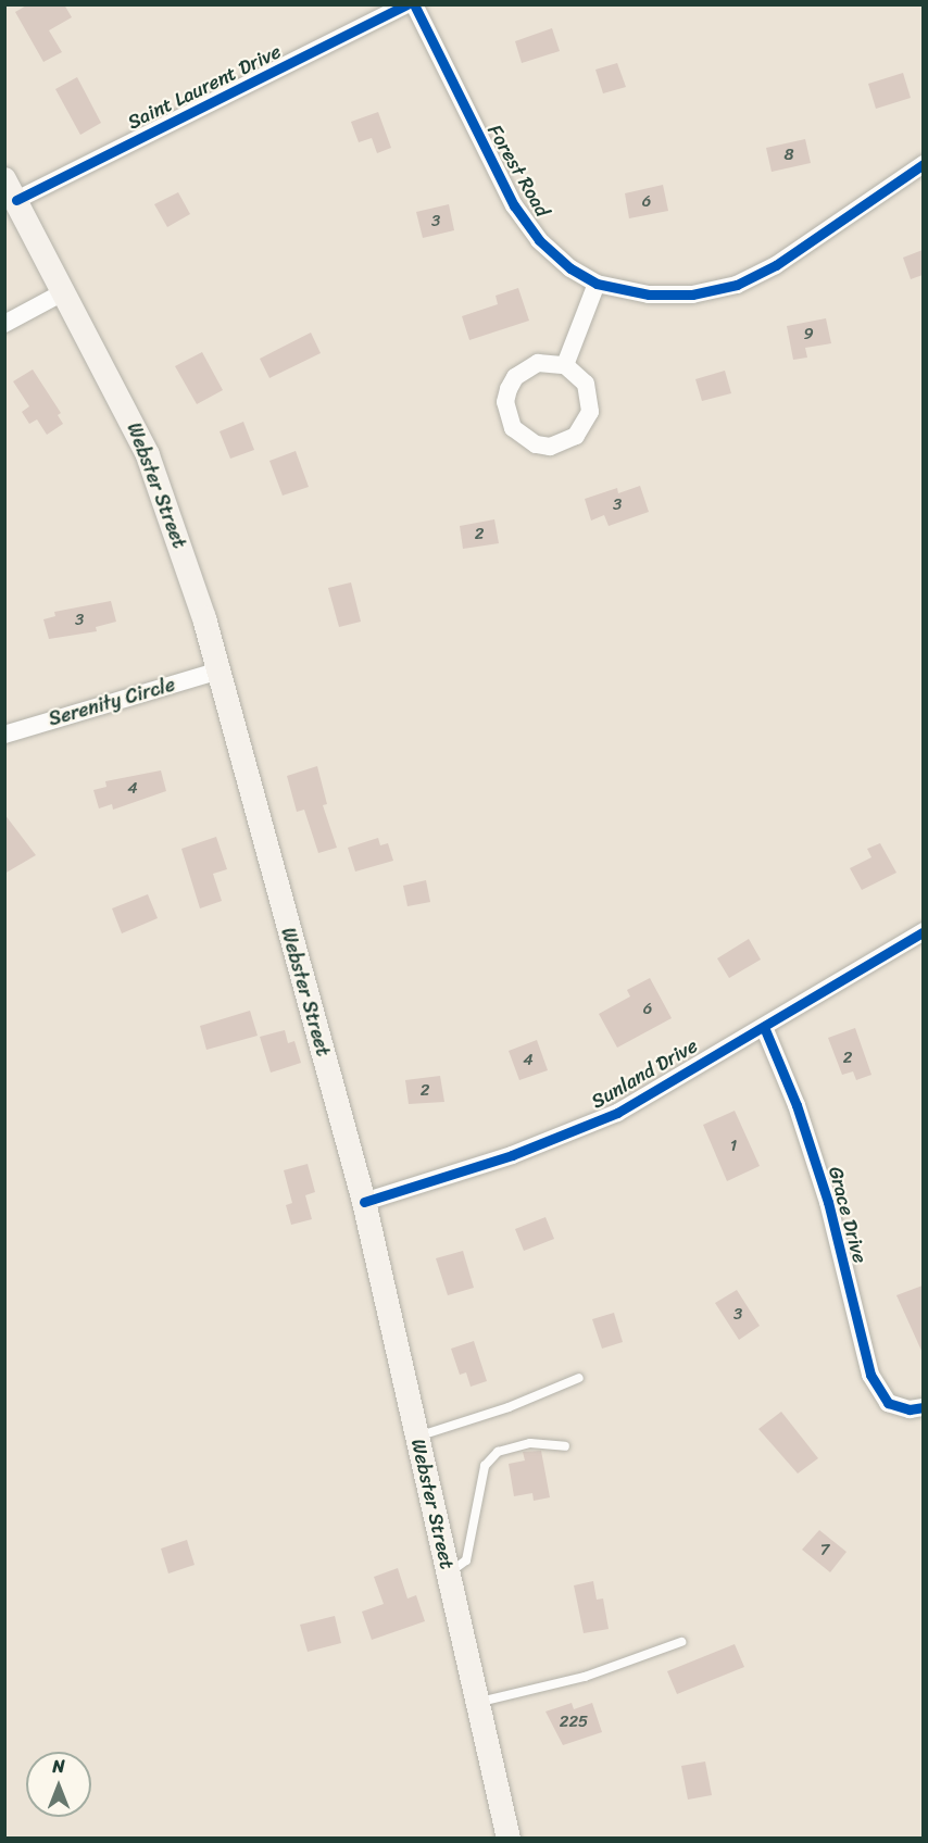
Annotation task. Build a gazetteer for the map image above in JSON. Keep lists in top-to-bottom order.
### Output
{
  "streets": {
    "main road": ["Webster Street"],
    "street": [
      "Saint Laurent Drive",
      "Forest Road",
      "Serenity Circle",
      "Sunland Drive",
      "Grace Drive"
    ]
  },
  "crossings": [
    ["Saint Laurent Drive", "Webster Street"],
    ["Webster Street", "Serenity Circle"],
    ["Webster Street", "Sunland Drive"],
    ["Sunland Drive", "Grace Drive"]
  ],
  "house_numbers": [
    "8",
    "6",
    "3",
    "9",
    "3",
    "2",
    "3",
    "4",
    "6",
    "2",
    "4",
    "2",
    "1",
    "3",
    "7",
    "225"
  ],
  "north": "top"
}
